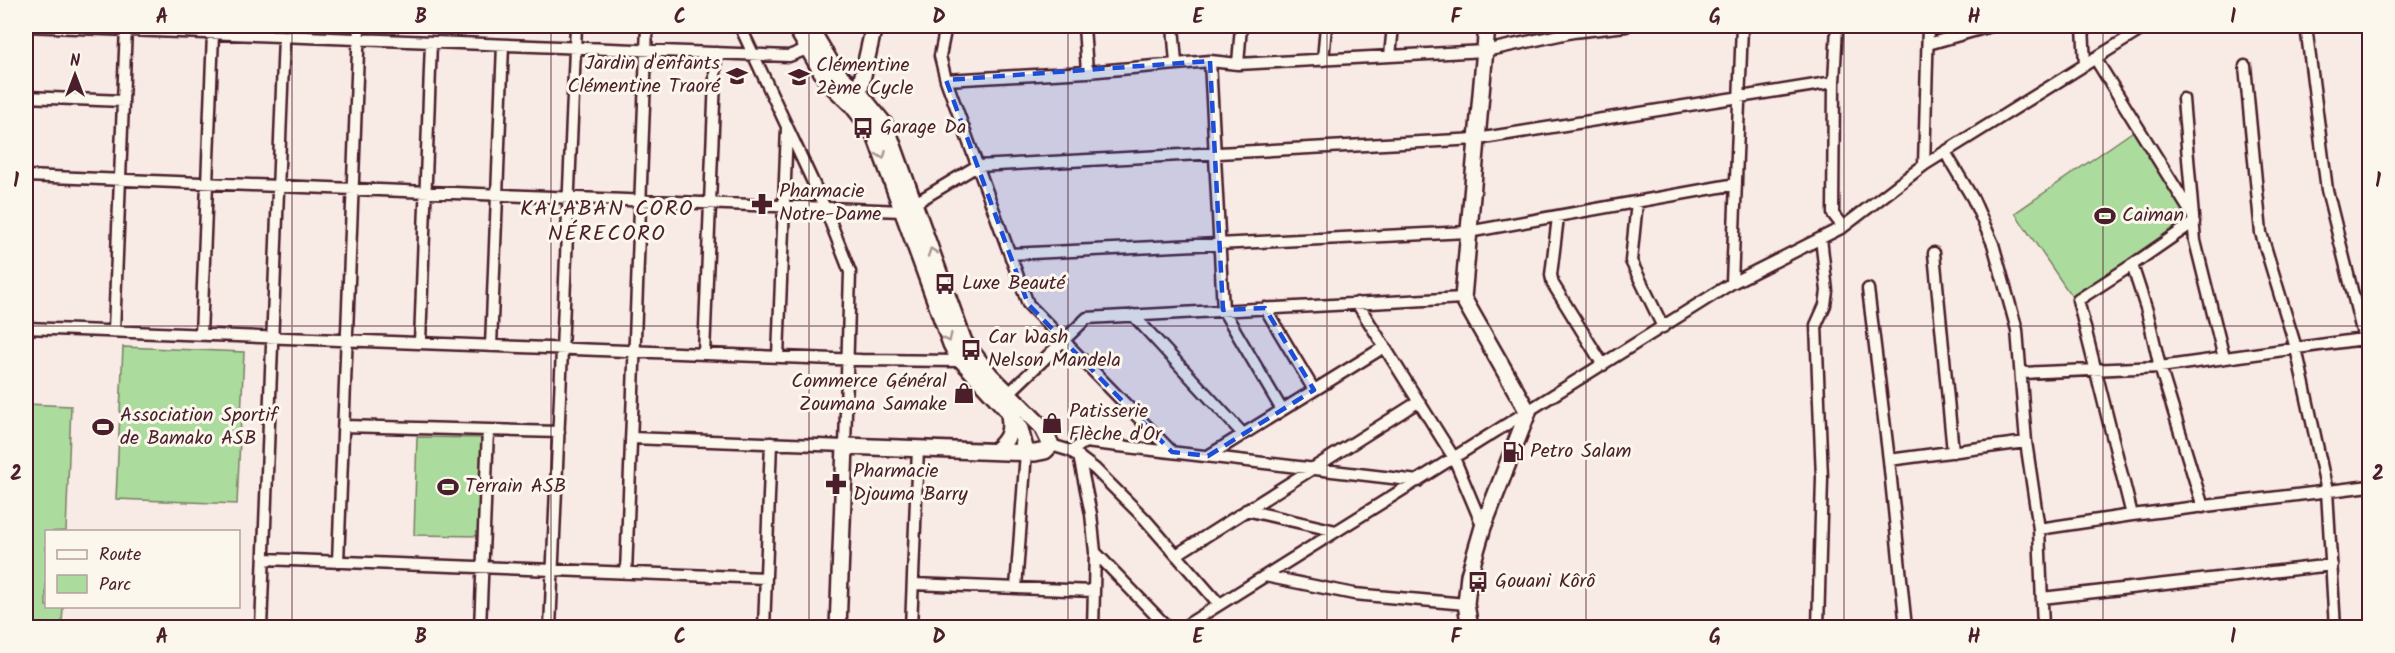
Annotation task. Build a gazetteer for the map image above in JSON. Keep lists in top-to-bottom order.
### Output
{
  "districts": ["KALABAN CORO NÉRECORO"],
  "places": {
    "school or university": ["Jardin d'enfants Clémentine Traoré", "Clémentine 2ème Cycle"],
    "bus stop": [
      "Garage Da",
      "Luxe Beauté",
      "Car Wash Nelson Mandela",
      "Gouani Kôrô"
    ],
    "pharmacy": ["Pharmacie Notre-Dame", "Pharmacie Djouma Barry"],
    "sports": ["Caiman", "Association Sportif de Bamako ASB", "Terrain ASB"],
    "shop": ["Commerce Général Zoumana Samake", "Patisserie Flèche d'Or"],
    "fuel station": ["Petro Salam"]
  },
  "legend": ["Route", "Parc"],
  "north": "top",
  "grid": {
    "columns": [
      "A",
      "B",
      "C",
      "D",
      "E",
      "F",
      "G",
      "H",
      "I"
    ],
    "rows": ["1", "2"]
  }
}
